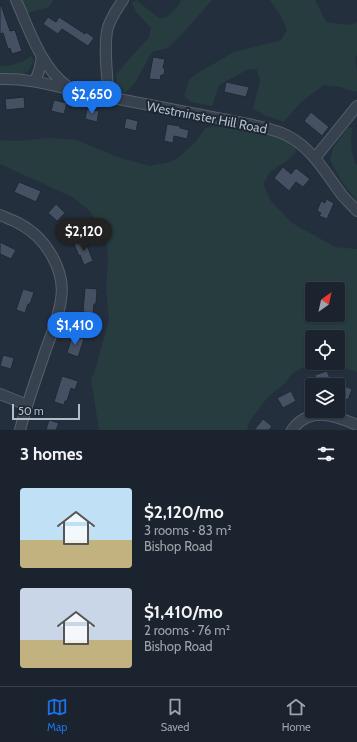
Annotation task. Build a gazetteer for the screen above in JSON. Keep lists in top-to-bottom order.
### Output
{
  "streets": {
    "street": ["Westminster Hill Road"]
  },
  "scale_bar": "50 m",
  "north": "top right",
  "page": {
    "price": ["$2,650", "$2,120", "$1,410"],
    "scale": "50 m",
    "heading": "3 homes",
    "list": [
      {
        "name": "$2,120/mo",
        "note": "3 rooms · 83 m² · Bishop Road"
      },
      {
        "name": "$1,410/mo",
        "note": "2 rooms · 76 m² · Bishop Road"
      }
    ],
    "tabs": ["Map", "Saved", "Home"]
  }
}
